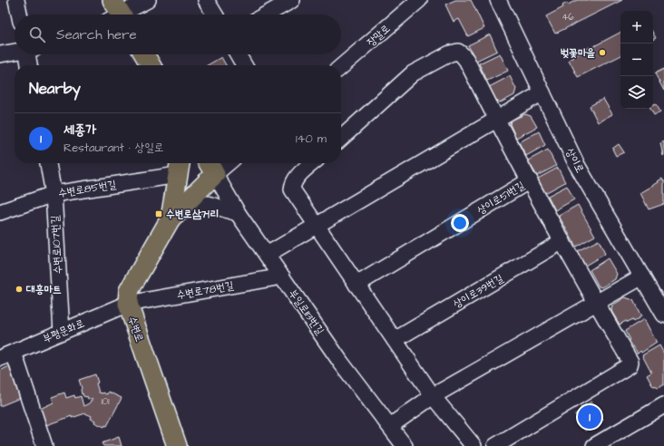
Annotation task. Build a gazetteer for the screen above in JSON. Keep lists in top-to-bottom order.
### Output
{
  "streets": {
    "main road": ["수변로"],
    "street": [
      "장말로",
      "상이로",
      "수변로85번길",
      "상이로51번길",
      "수변로107번길",
      "수변로78번길",
      "상이로39번길",
      "부일로113번길",
      "부평문화로"
    ]
  },
  "crossings": [
    ["수변로85번길", "수변로107번길"],
    ["수변로85번길", "수변로"],
    ["수변로107번길", "부평문화로"],
    ["수변로78번길", "부일로113번길"],
    ["수변로78번길", "수변로"],
    ["수변로78번길", "부평문화로"],
    ["부일로113번길", "수변로"],
    ["수변로", "부평문화로"]
  ],
  "places": {
    "other": ["벚꽃마을", "대흥마트"],
    "transit": ["수변로삼거리"]
  },
  "house_numbers": ["46", "101"],
  "page": {
    "map_buttons": ["+", "−"],
    "search": "Search here",
    "heading": "Nearby",
    "list": [
      {
        "mark": "1",
        "name": "세종가",
        "note": "Restaurant · 상일로",
        "value": "140 m"
      }
    ],
    "pins": "1"
  }
}
